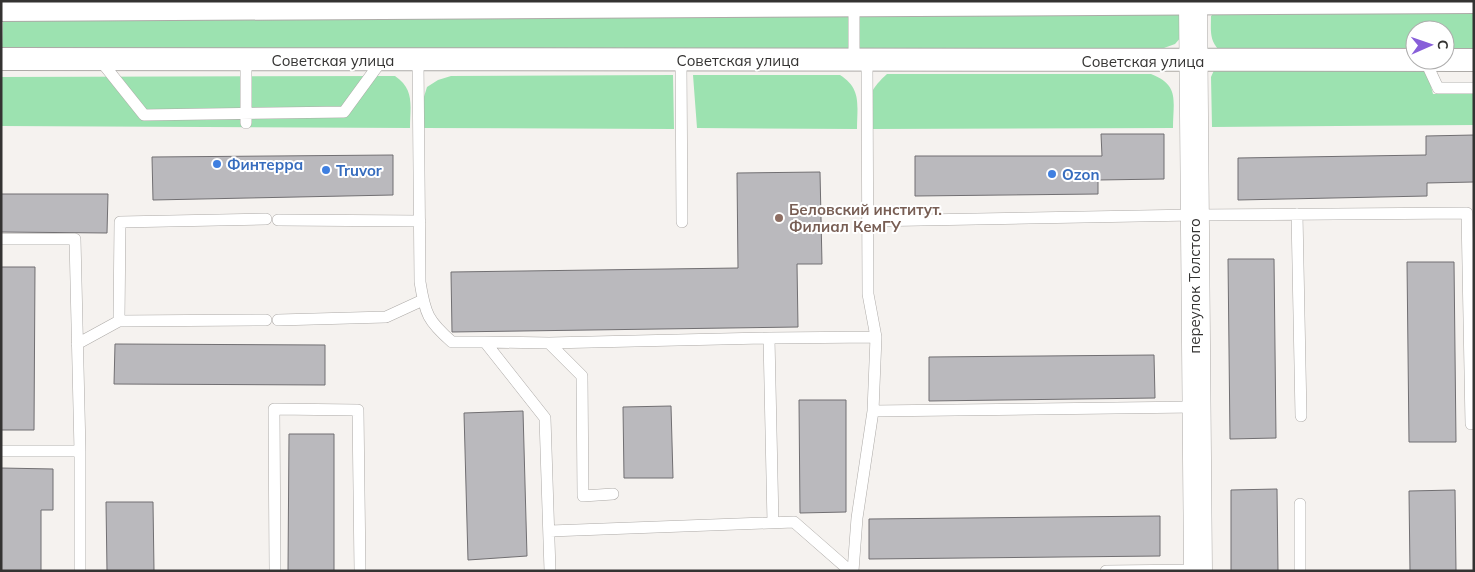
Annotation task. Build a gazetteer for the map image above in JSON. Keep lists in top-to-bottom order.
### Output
{
  "streets": {
    "street": ["Советская улица", "переулок Толстого"]
  },
  "crossings": [
    ["Советская улица", "переулок Толстого"]
  ],
  "places": [
    "Финтерра",
    "Truvor",
    "Ozon",
    "Беловский институт. Филиал КемГУ"
  ],
  "north": "right"
}
